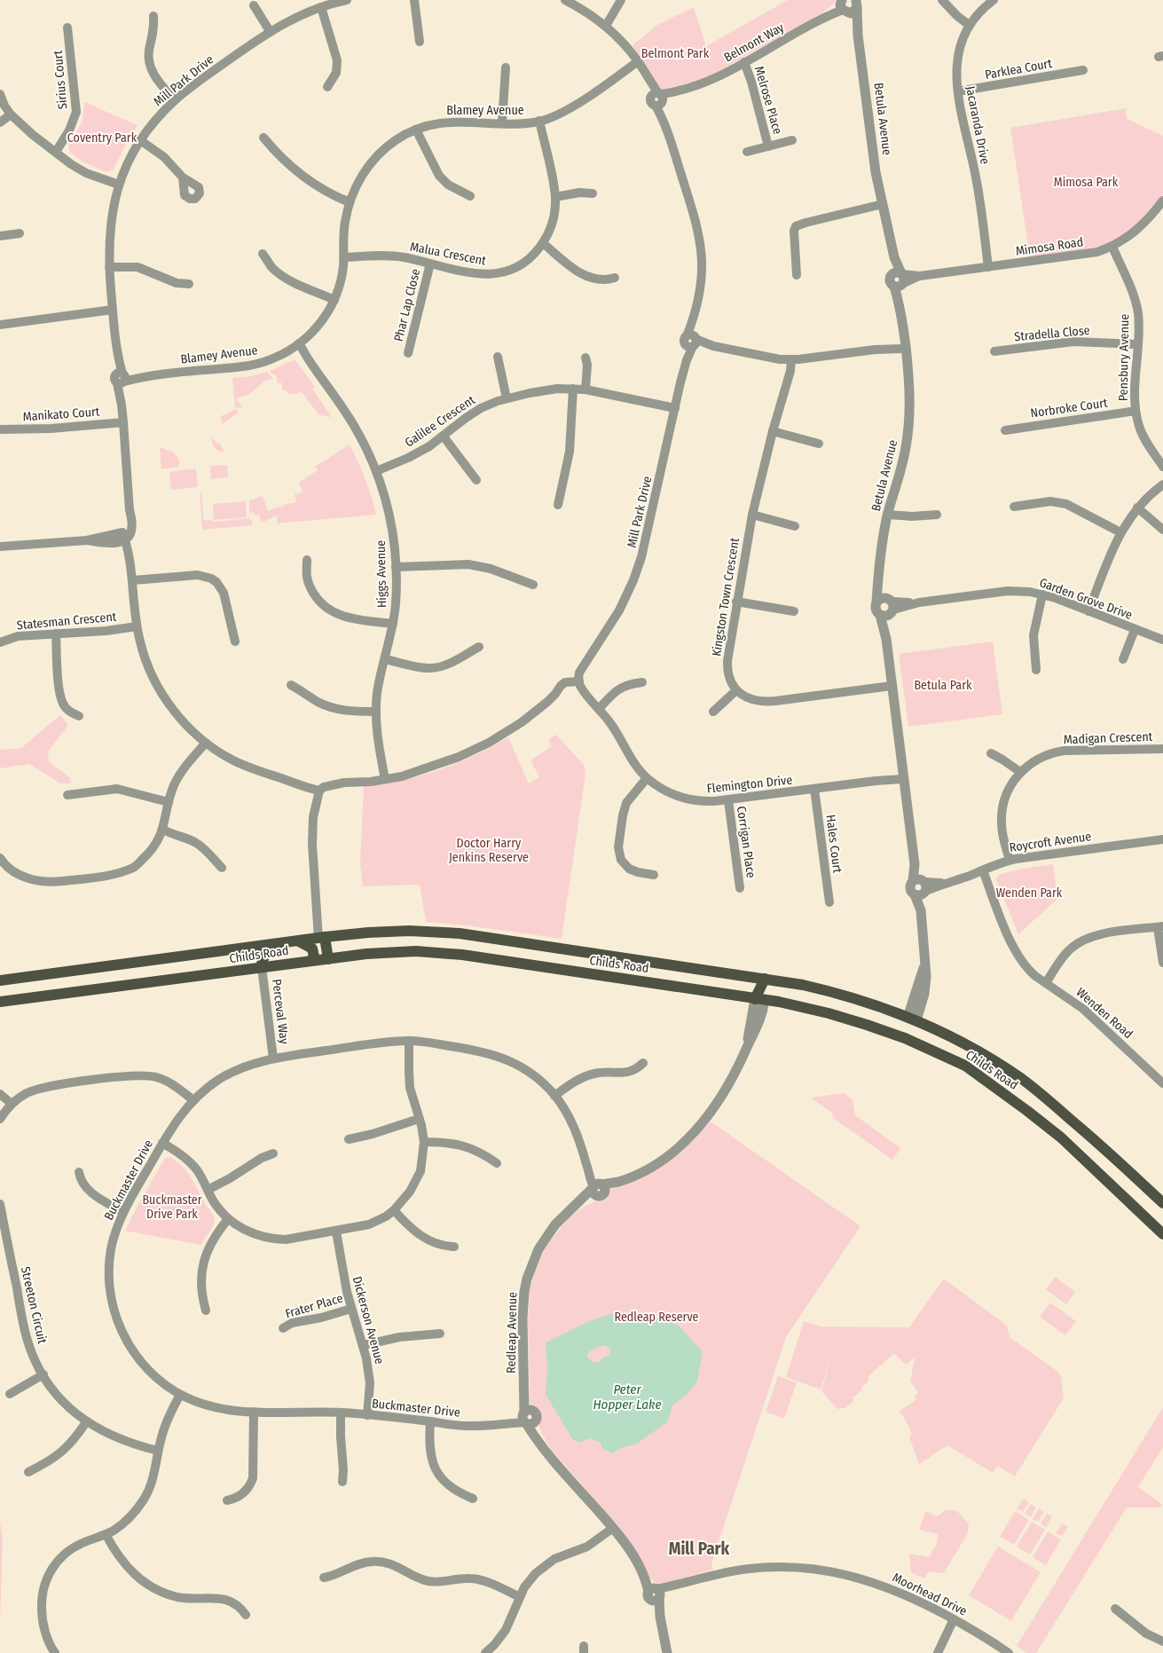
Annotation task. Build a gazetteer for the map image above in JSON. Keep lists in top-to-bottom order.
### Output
{
  "streets": {
    "main road": ["Childs Road"],
    "street": [
      "Belmont Way",
      "Parklea Court",
      "Sirius Court",
      "Mill Park Drive",
      "Melrose Place",
      "Blamey Avenue",
      "Betula Avenue",
      "Jacaranda Drive",
      "Mimosa Road",
      "Malua Crescent",
      "Phar Lap Close",
      "Stradella Close",
      "Pensbury Avenue",
      "Norbroke Court",
      "Manikato Court",
      "Galilee Crescent",
      "Higgs Avenue",
      "Kingston Town Crescent",
      "Garden Grove Drive",
      "Statesman Crescent",
      "Madigan Crescent",
      "Flemington Drive",
      "Corrigan Place",
      "Roycroft Avenue",
      "Hales Court",
      "Perceval Way",
      "Wenden Road",
      "Buckmaster Drive",
      "Streeton Circuit",
      "Frater Place",
      "Dickerson Avenue",
      "Redleap Avenue",
      "Moorhead Drive"
    ]
  },
  "crossings": [
    ["Belmont Way", "Mill Park Drive"],
    ["Belmont Way", "Melrose Place"],
    ["Belmont Way", "Betula Avenue"],
    ["Parklea Court", "Jacaranda Drive"],
    ["Mill Park Drive", "Blamey Avenue"],
    ["Mill Park Drive", "Manikato Court"],
    ["Mill Park Drive", "Galilee Crescent"],
    ["Mill Park Drive", "Flemington Drive"],
    ["Blamey Avenue", "Malua Crescent"],
    ["Blamey Avenue", "Higgs Avenue"],
    ["Betula Avenue", "Mimosa Road"],
    ["Betula Avenue", "Garden Grove Drive"],
    ["Betula Avenue", "Flemington Drive"],
    ["Betula Avenue", "Roycroft Avenue"],
    ["Jacaranda Drive", "Mimosa Road"],
    ["Mimosa Road", "Pensbury Avenue"],
    ["Malua Crescent", "Phar Lap Close"],
    ["Stradella Close", "Pensbury Avenue"],
    ["Pensbury Avenue", "Norbroke Court"],
    ["Galilee Crescent", "Higgs Avenue"],
    ["Madigan Crescent", "Roycroft Avenue"],
    ["Flemington Drive", "Corrigan Place"],
    ["Flemington Drive", "Hales Court"],
    ["Roycroft Avenue", "Wenden Road"],
    ["Childs Road", "Perceval Way"],
    ["Perceval Way", "Buckmaster Drive"],
    ["Buckmaster Drive", "Dickerson Avenue"],
    ["Buckmaster Drive", "Redleap Avenue"],
    ["Frater Place", "Dickerson Avenue"],
    ["Redleap Avenue", "Moorhead Drive"]
  ],
  "districts": ["Mill Park"],
  "water": ["Peter Hopper Lake"],
  "parks": [
    "Belmont Park",
    "Coventry Park",
    "Mimosa Park",
    "Betula Park",
    "Doctor Harry Jenkins Reserve",
    "Wenden Park",
    "Buckmaster Drive Park",
    "Redleap Reserve"
  ]
}
